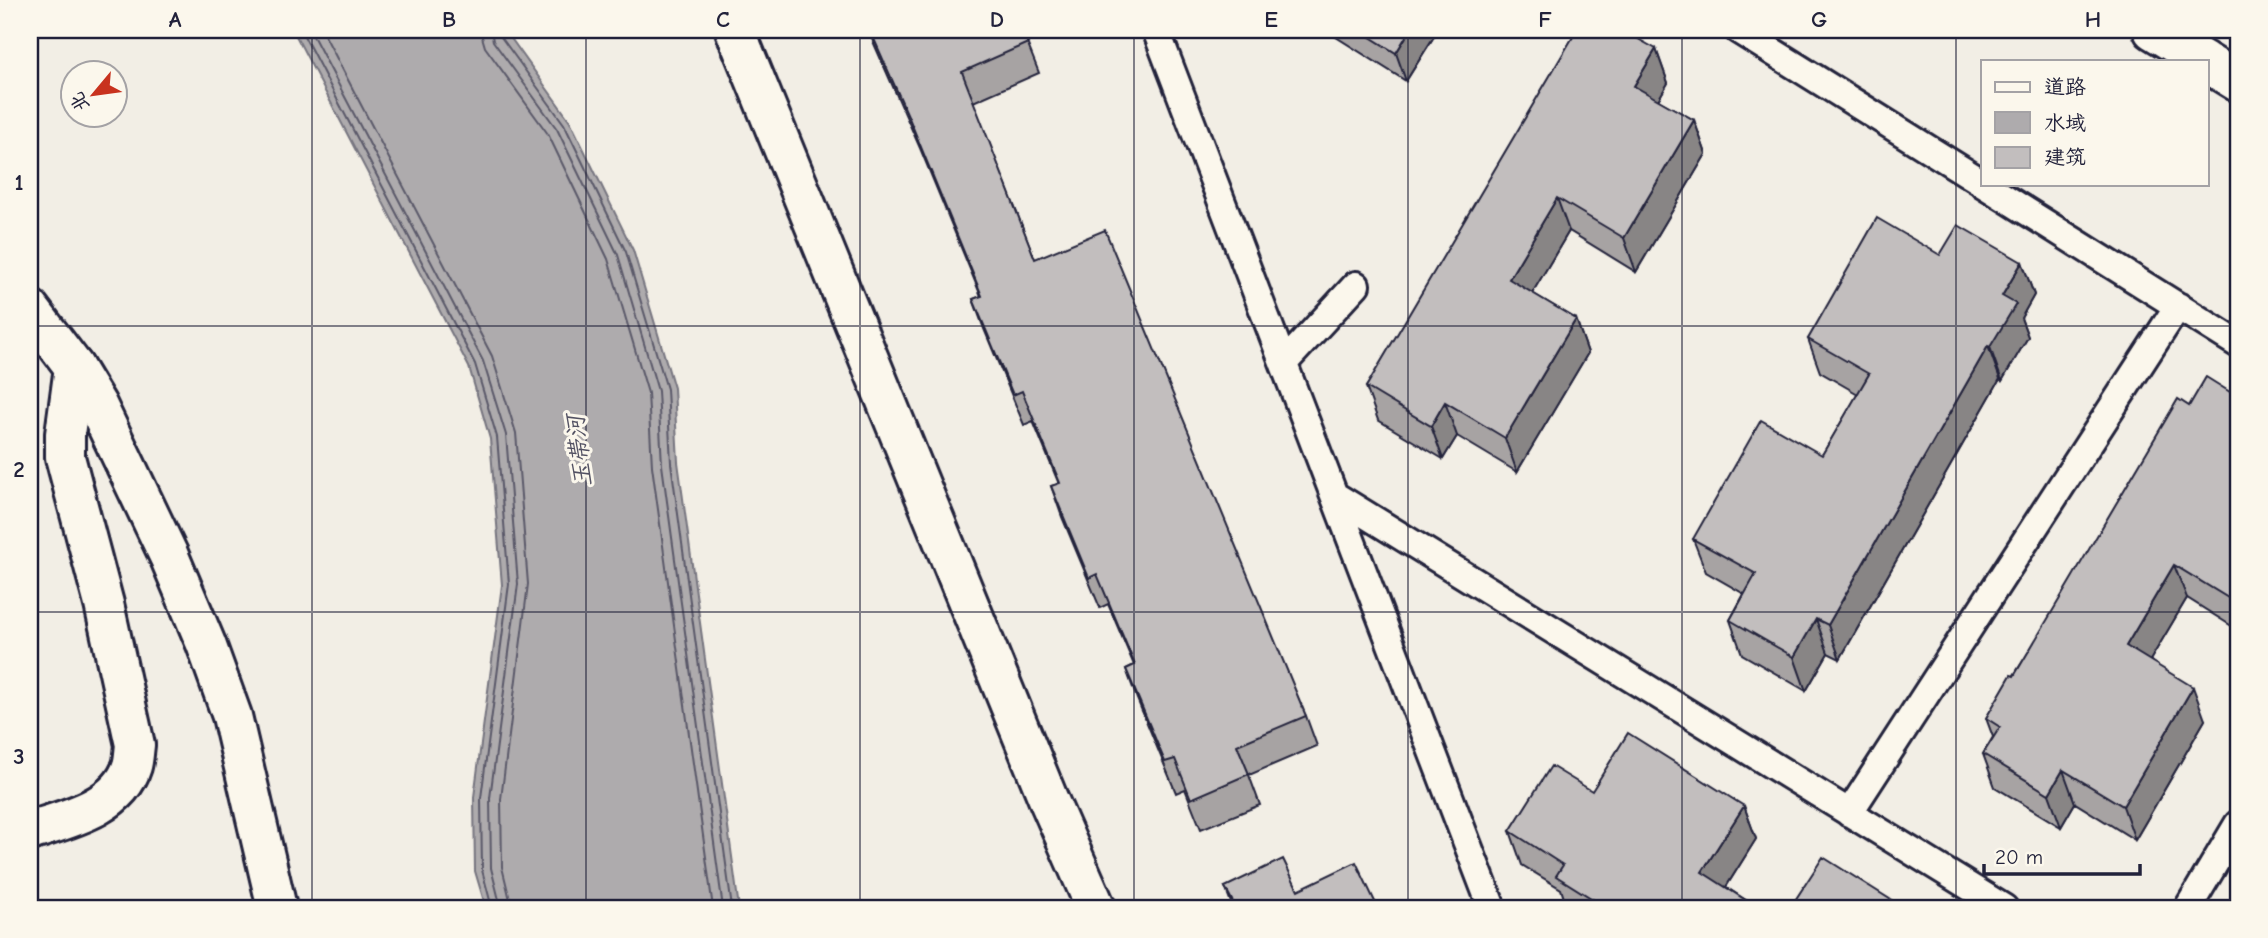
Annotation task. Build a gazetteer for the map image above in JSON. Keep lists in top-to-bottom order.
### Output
{
  "water": ["玉带河"],
  "legend": ["道路", "水域", "建筑"],
  "scale_bar": "20 m",
  "north": "bottom left",
  "grid": {
    "columns": [
      "A",
      "B",
      "C",
      "D",
      "E",
      "F",
      "G",
      "H"
    ],
    "rows": ["1", "2", "3"]
  }
}
